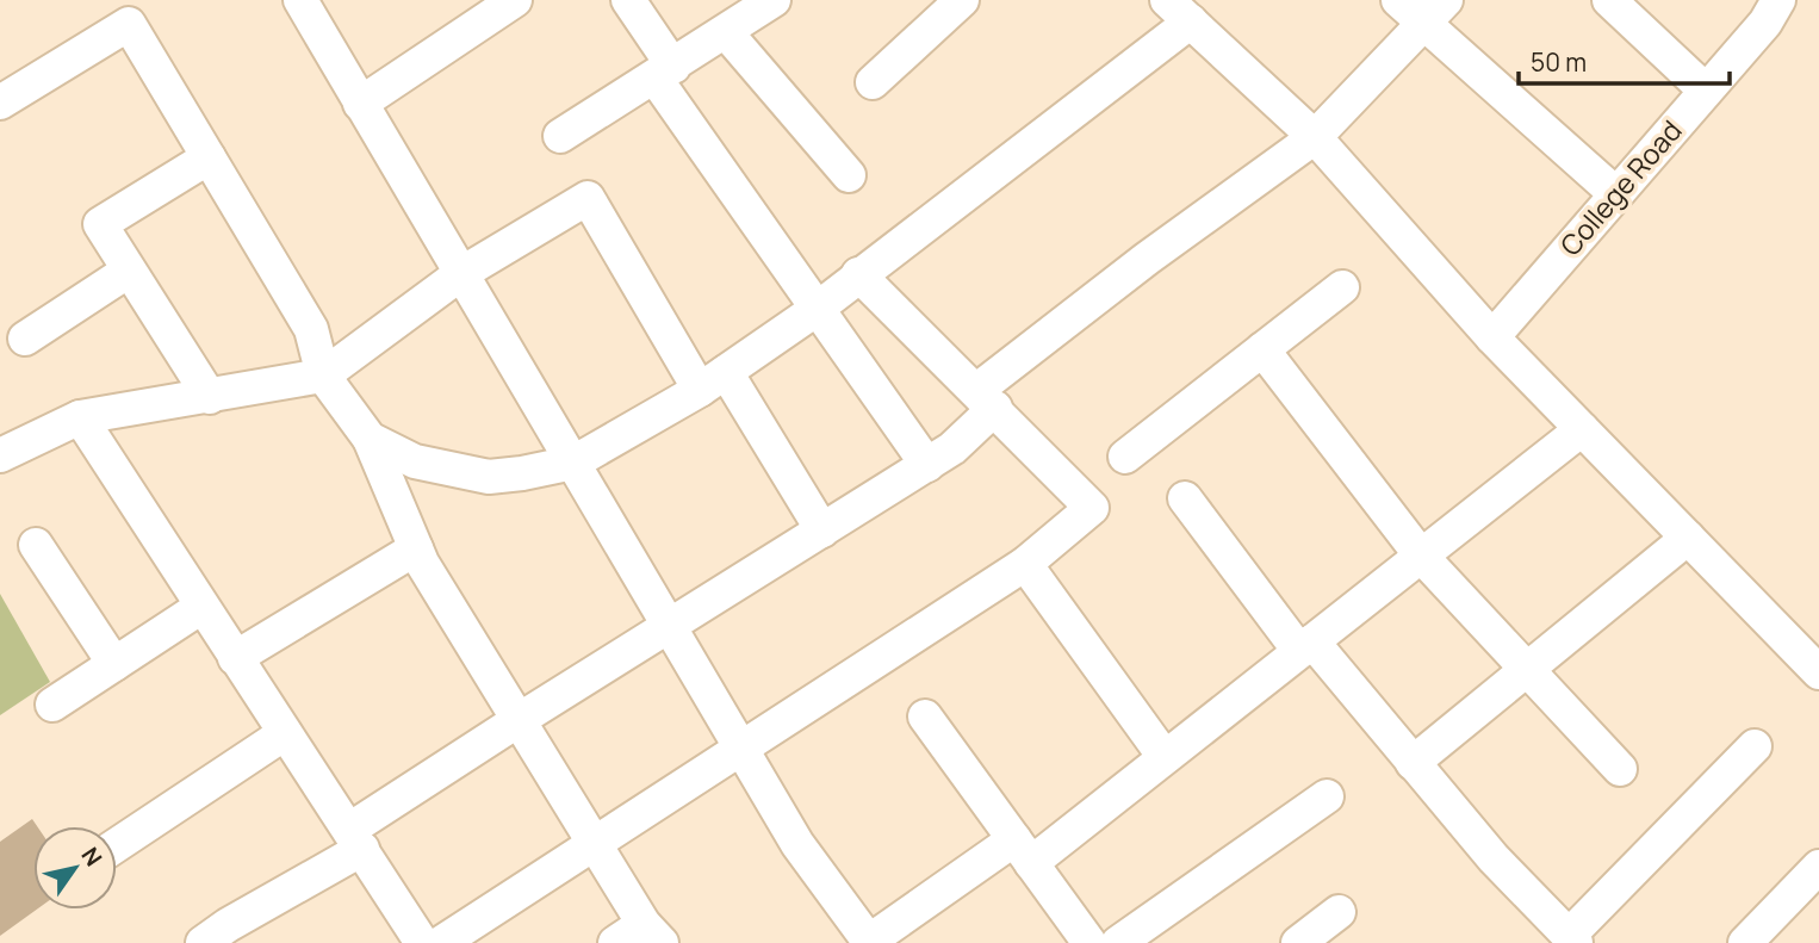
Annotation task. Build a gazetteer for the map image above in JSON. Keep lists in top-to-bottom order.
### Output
{
  "streets": {
    "street": ["College Road"]
  },
  "scale_bar": "50 m",
  "north": "top right"
}
